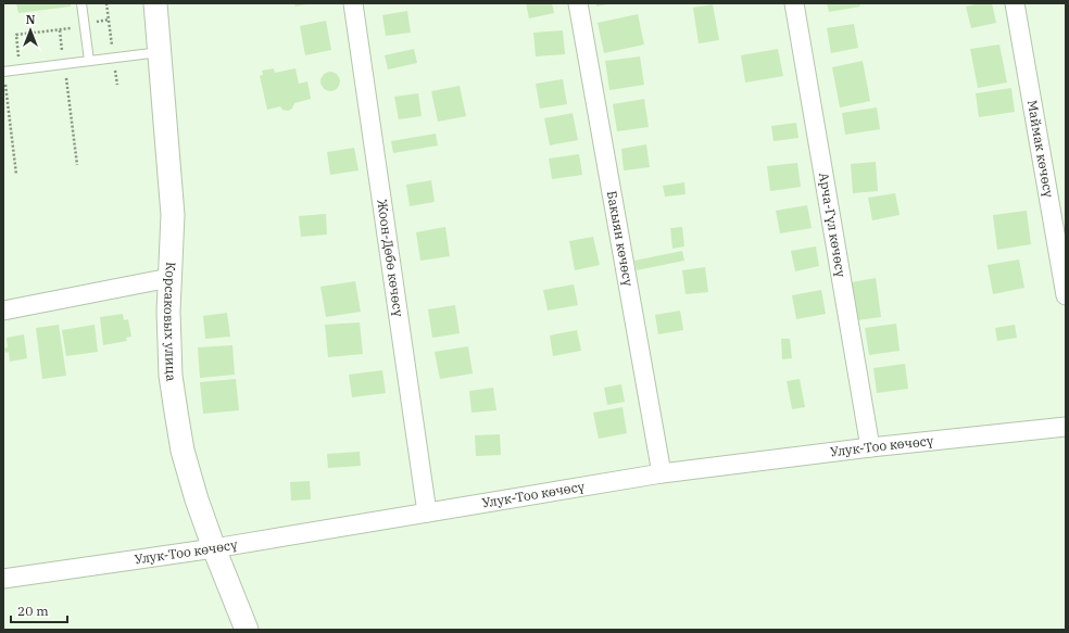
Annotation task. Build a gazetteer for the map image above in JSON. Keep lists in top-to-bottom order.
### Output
{
  "streets": {
    "street": [
      "Маймак көчөсү",
      "Арча-Гүл көчөсү",
      "Бакыян көчөсү",
      "Жоон-Дөбө көчөсү",
      "Корсаковых улица",
      "Улук-Тоо көчөсү"
    ]
  },
  "crossings": [
    ["Арча-Гүл көчөсү", "Улук-Тоо көчөсү"],
    ["Бакыян көчөсү", "Улук-Тоо көчөсү"],
    ["Жоон-Дөбө көчөсү", "Улук-Тоо көчөсү"],
    ["Корсаковых улица", "Улук-Тоо көчөсү"]
  ],
  "scale_bar": "20 m",
  "north": "top"
}
